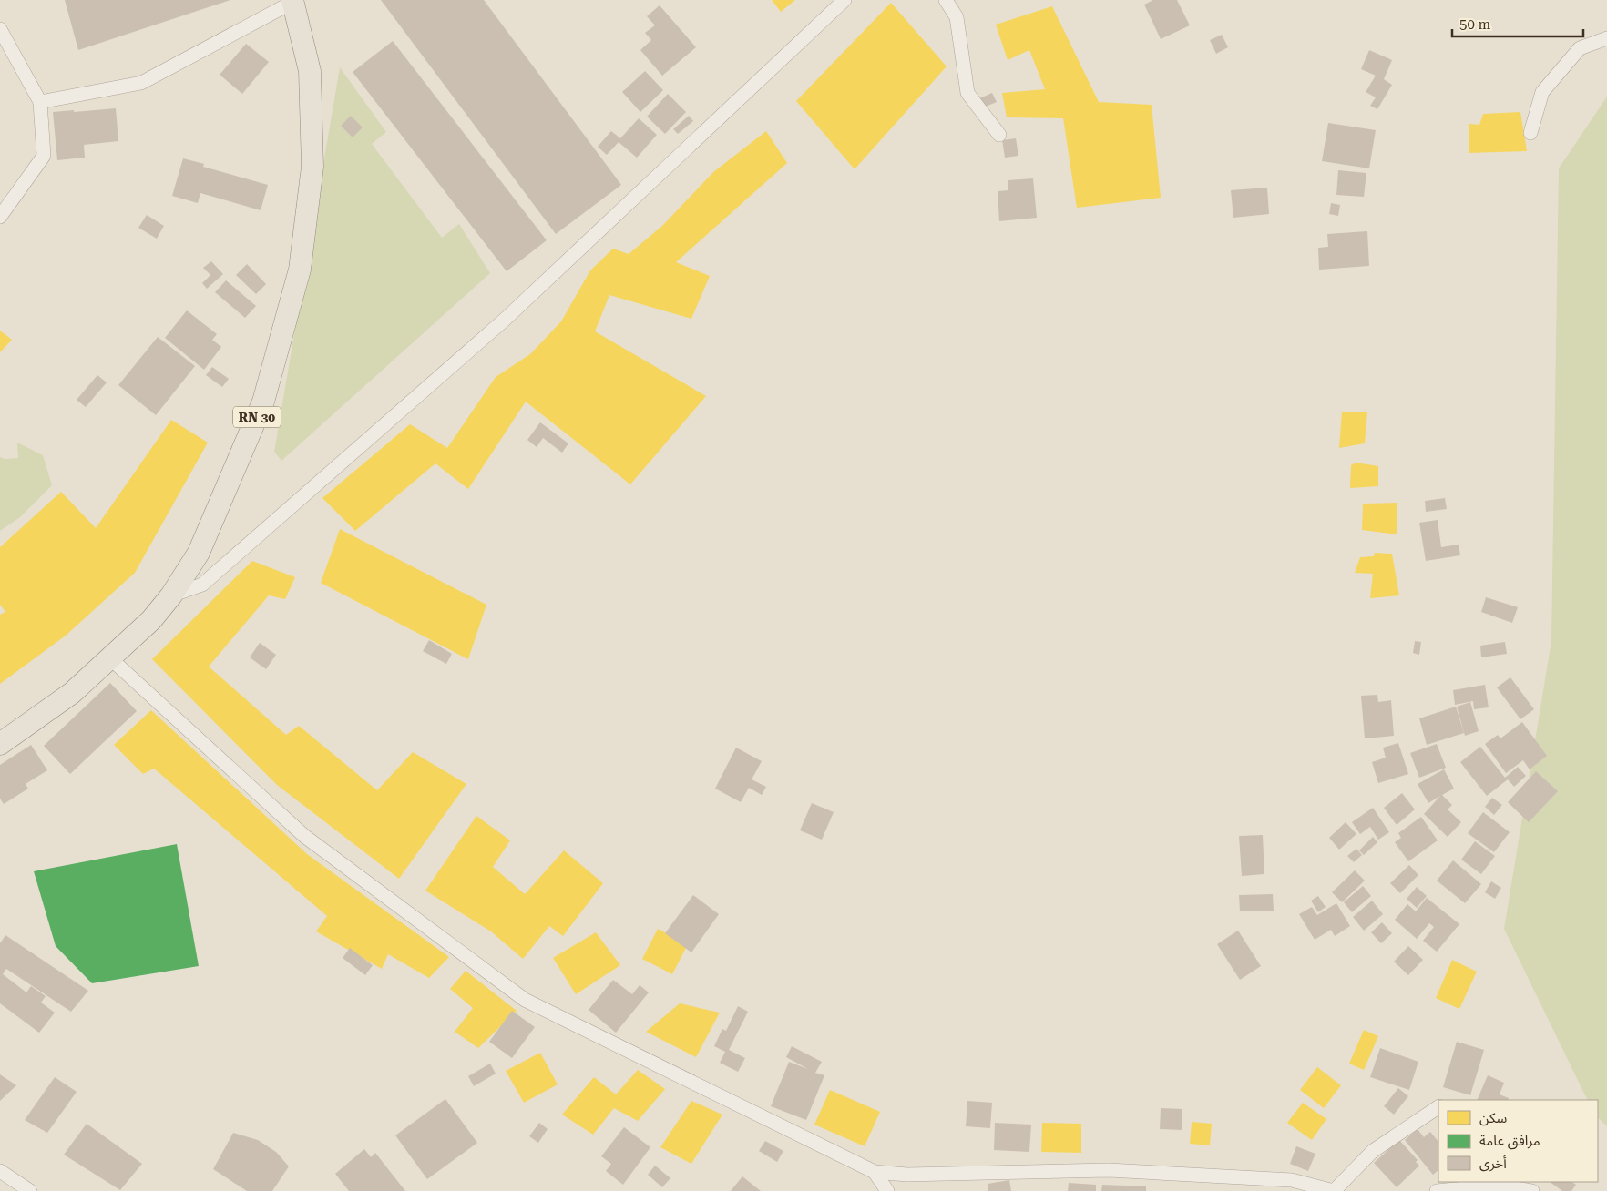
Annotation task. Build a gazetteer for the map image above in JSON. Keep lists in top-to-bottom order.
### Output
{
  "streets": {
    "main road": ["RN 30"]
  },
  "legend": ["سكن", "مرافق عامة", "أخرى"],
  "scale_bar": "50 m"
}
